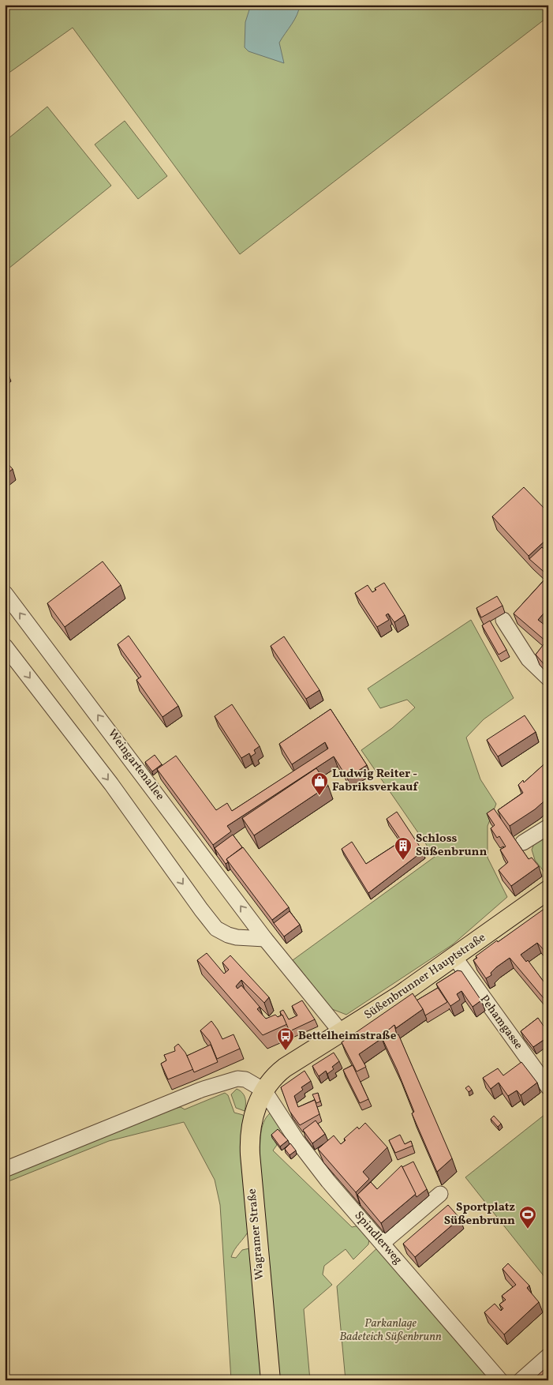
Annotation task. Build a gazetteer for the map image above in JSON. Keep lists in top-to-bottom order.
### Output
{
  "streets": {
    "main road": ["Süßenbrunner Hauptstraße", "Wagramer Straße"],
    "street": ["Weingartenallee", "Pehamgasse", "Spindlerweg"]
  },
  "crossings": [
    ["Weingartenallee", "Süßenbrunner Hauptstraße"],
    ["Süßenbrunner Hauptstraße", "Pehamgasse"],
    ["Süßenbrunner Hauptstraße", "Wagramer Straße"],
    ["Süßenbrunner Hauptstraße", "Spindlerweg"],
    ["Wagramer Straße", "Spindlerweg"]
  ],
  "parks": ["Parkanlage Badeteich Süßenbrunn"],
  "places": {
    "shop": ["Ludwig Reiter - Fabriksverkauf"],
    "building": ["Schloss Süßenbrunn"],
    "bus stop": ["Bettelheimstraße"],
    "sports": ["Sportplatz Süßenbrunn"]
  }
}
